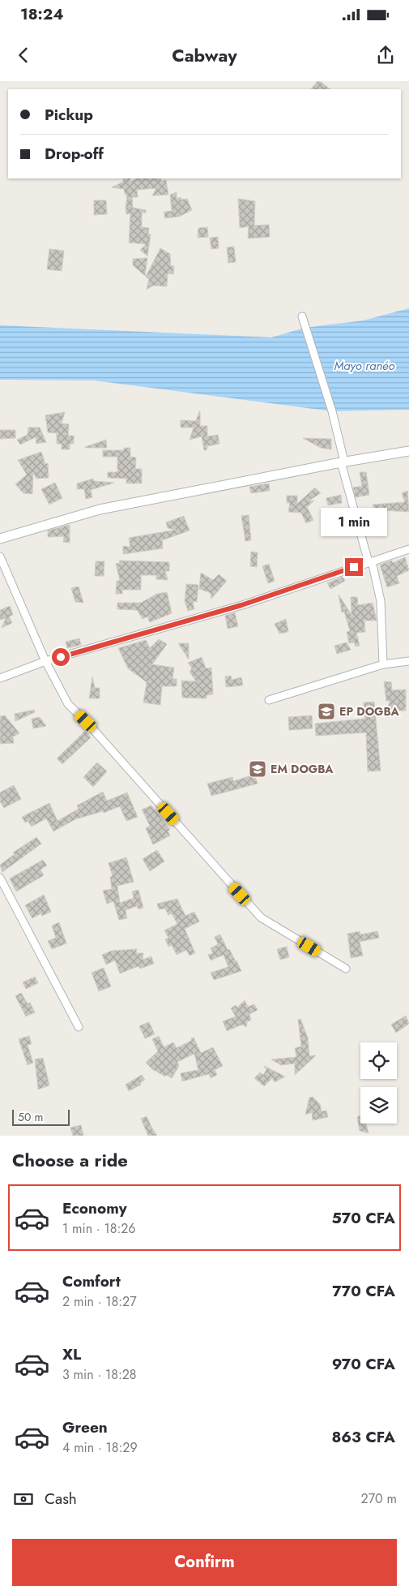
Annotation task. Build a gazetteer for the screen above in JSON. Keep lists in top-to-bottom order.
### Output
{
  "water": ["Mayo ranéo"],
  "places": {
    "school or university": ["EP DOGBA", "EM DOGBA"]
  },
  "scale_bar": "50 m",
  "page": {
    "status": "18:24",
    "header": "Cabway",
    "banner": ["Pickup", "Drop-off"],
    "bubble": "1 min",
    "scale": "50 m",
    "heading": "Choose a ride",
    "list": [
      {
        "name": "Economy",
        "note": "1 min · 18:26",
        "value": "570 CFA"
      },
      {
        "name": "Comfort",
        "note": "2 min · 18:27",
        "value": "770 CFA"
      },
      {
        "name": "XL",
        "note": "3 min · 18:28",
        "value": "970 CFA"
      },
      {
        "name": "Green",
        "note": "4 min · 18:29",
        "value": "863 CFA"
      }
    ],
    "pay": ["Cash", "270 m"],
    "buttons": "Confirm"
  }
}
